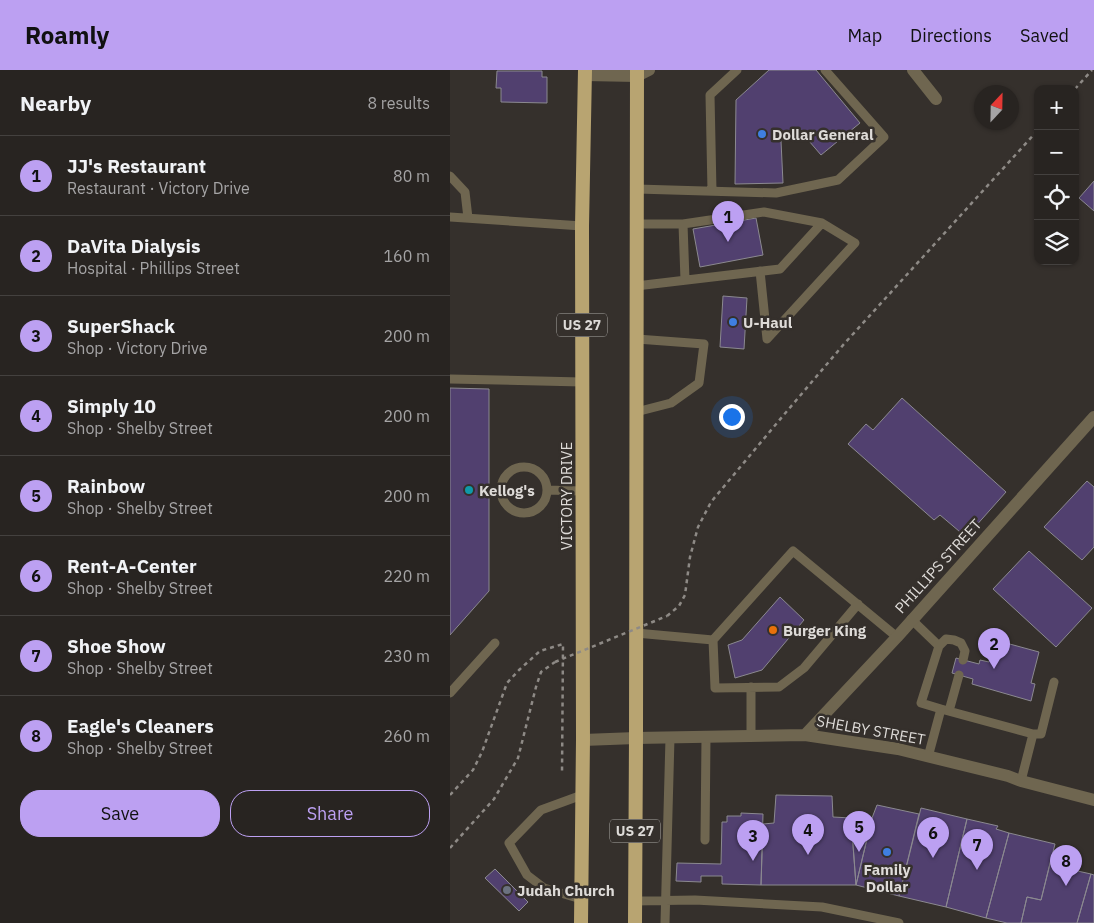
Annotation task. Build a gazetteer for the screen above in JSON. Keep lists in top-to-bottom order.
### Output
{
  "streets": {
    "highway": ["US 27", "VICTORY DRIVE"],
    "street": ["PHILLIPS STREET", "SHELBY STREET"]
  },
  "crossings": [
    ["US 27", "SHELBY STREET"],
    ["VICTORY DRIVE", "SHELBY STREET"],
    ["PHILLIPS STREET", "SHELBY STREET"]
  ],
  "places": [
    "Dollar General",
    "U-Haul",
    "Kellog's",
    "Burger King",
    "Family Dollar",
    "Judah Church"
  ],
  "north": "top",
  "page": {
    "header": "Roamly",
    "nav": ["Map", "Directions", "Saved"],
    "heading": ["Nearby", "8 results"],
    "map_buttons": ["+", "−"],
    "list": [
      {
        "mark": "1",
        "name": "JJ's Restaurant",
        "note": "Restaurant · Victory Drive",
        "value": "80 m"
      },
      {
        "mark": "2",
        "name": "DaVita Dialysis",
        "note": "Hospital · Phillips Street",
        "value": "160 m"
      },
      {
        "mark": "3",
        "name": "SuperShack",
        "note": "Shop · Victory Drive",
        "value": "200 m"
      },
      {
        "mark": "4",
        "name": "Simply 10",
        "note": "Shop · Shelby Street",
        "value": "200 m"
      },
      {
        "mark": "5",
        "name": "Rainbow",
        "note": "Shop · Shelby Street",
        "value": "200 m"
      },
      {
        "mark": "6",
        "name": "Rent-A-Center",
        "note": "Shop · Shelby Street",
        "value": "220 m"
      },
      {
        "mark": "7",
        "name": "Shoe Show",
        "note": "Shop · Shelby Street",
        "value": "230 m"
      },
      {
        "mark": "8",
        "name": "Eagle's Cleaners",
        "note": "Shop · Shelby Street",
        "value": "260 m"
      }
    ],
    "pins": [
      "1",
      "2",
      "5",
      "4",
      "6",
      "3",
      "7",
      "8"
    ],
    "buttons": ["Save", "Share"]
  }
}
